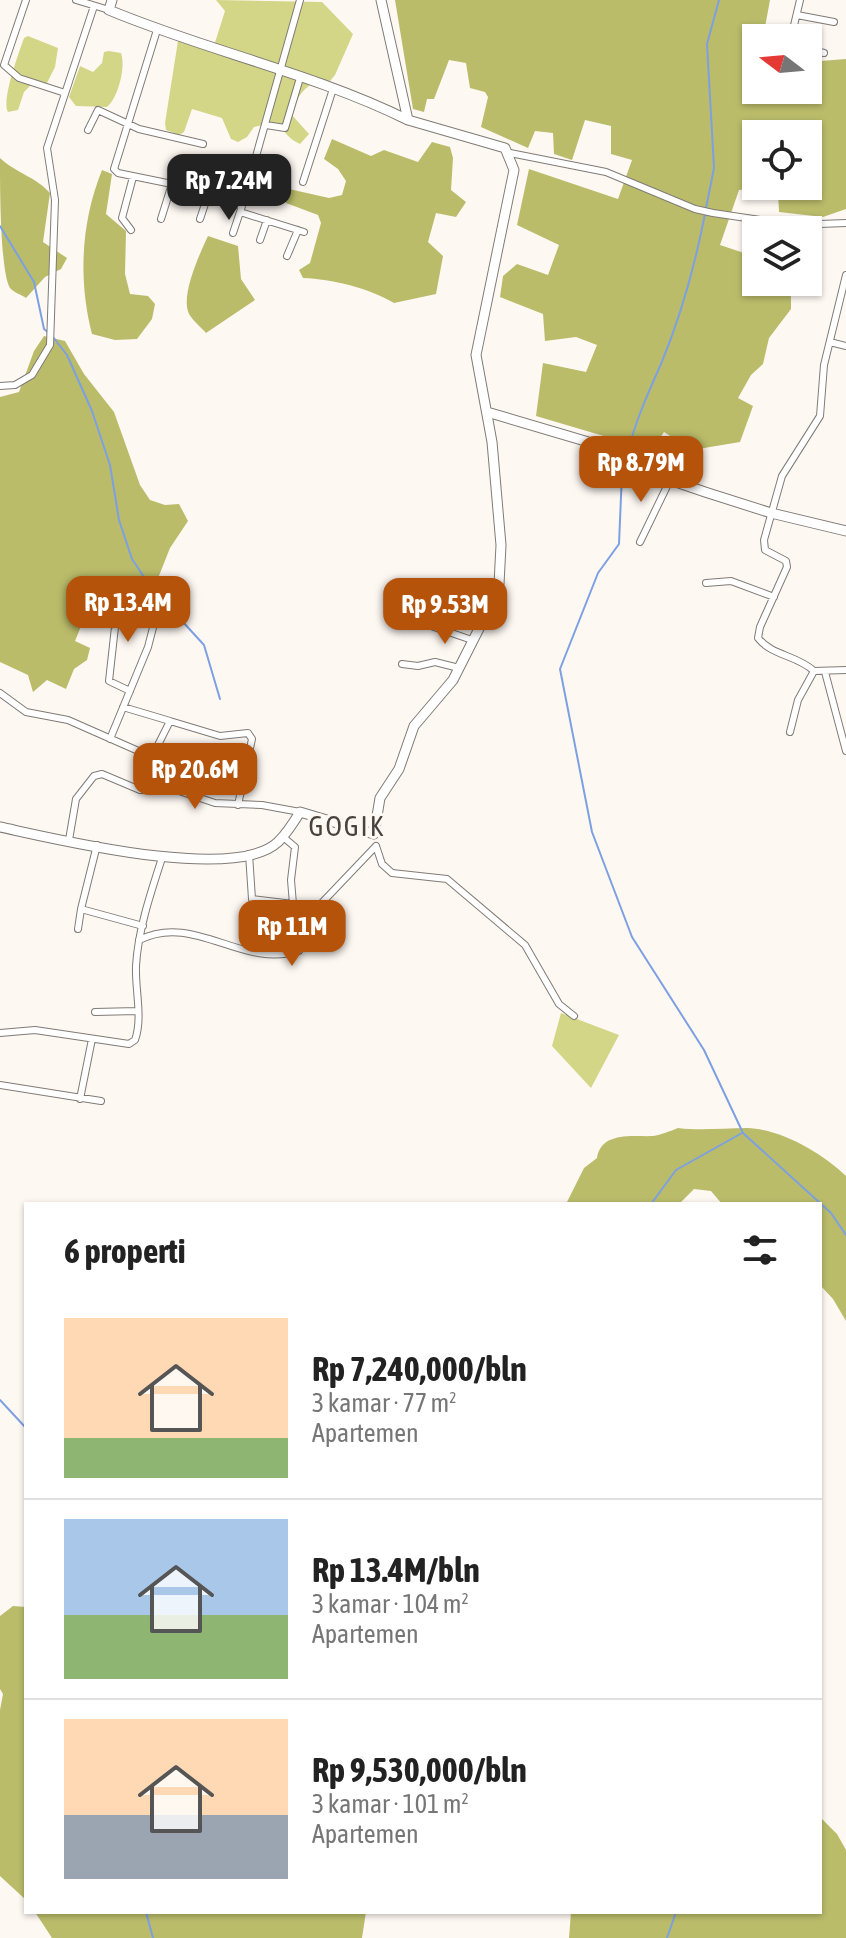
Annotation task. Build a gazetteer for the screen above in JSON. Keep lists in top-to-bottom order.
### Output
{
  "districts": ["GOGIK"],
  "north": "left",
  "page": {
    "price": [
      "Rp 7.24M",
      "Rp 8.79M",
      "Rp 13.4M",
      "Rp 9.53M",
      "Rp 20.6M",
      "Rp 11M"
    ],
    "heading": "6 properti",
    "list": [
      {
        "name": "Rp 7,240,000/bln",
        "note": "3 kamar · 77 m² · Apartemen"
      },
      {
        "name": "Rp 13.4M/bln",
        "note": "3 kamar · 104 m² · Apartemen"
      },
      {
        "name": "Rp 9,530,000/bln",
        "note": "3 kamar · 101 m² · Apartemen"
      }
    ]
  }
}
